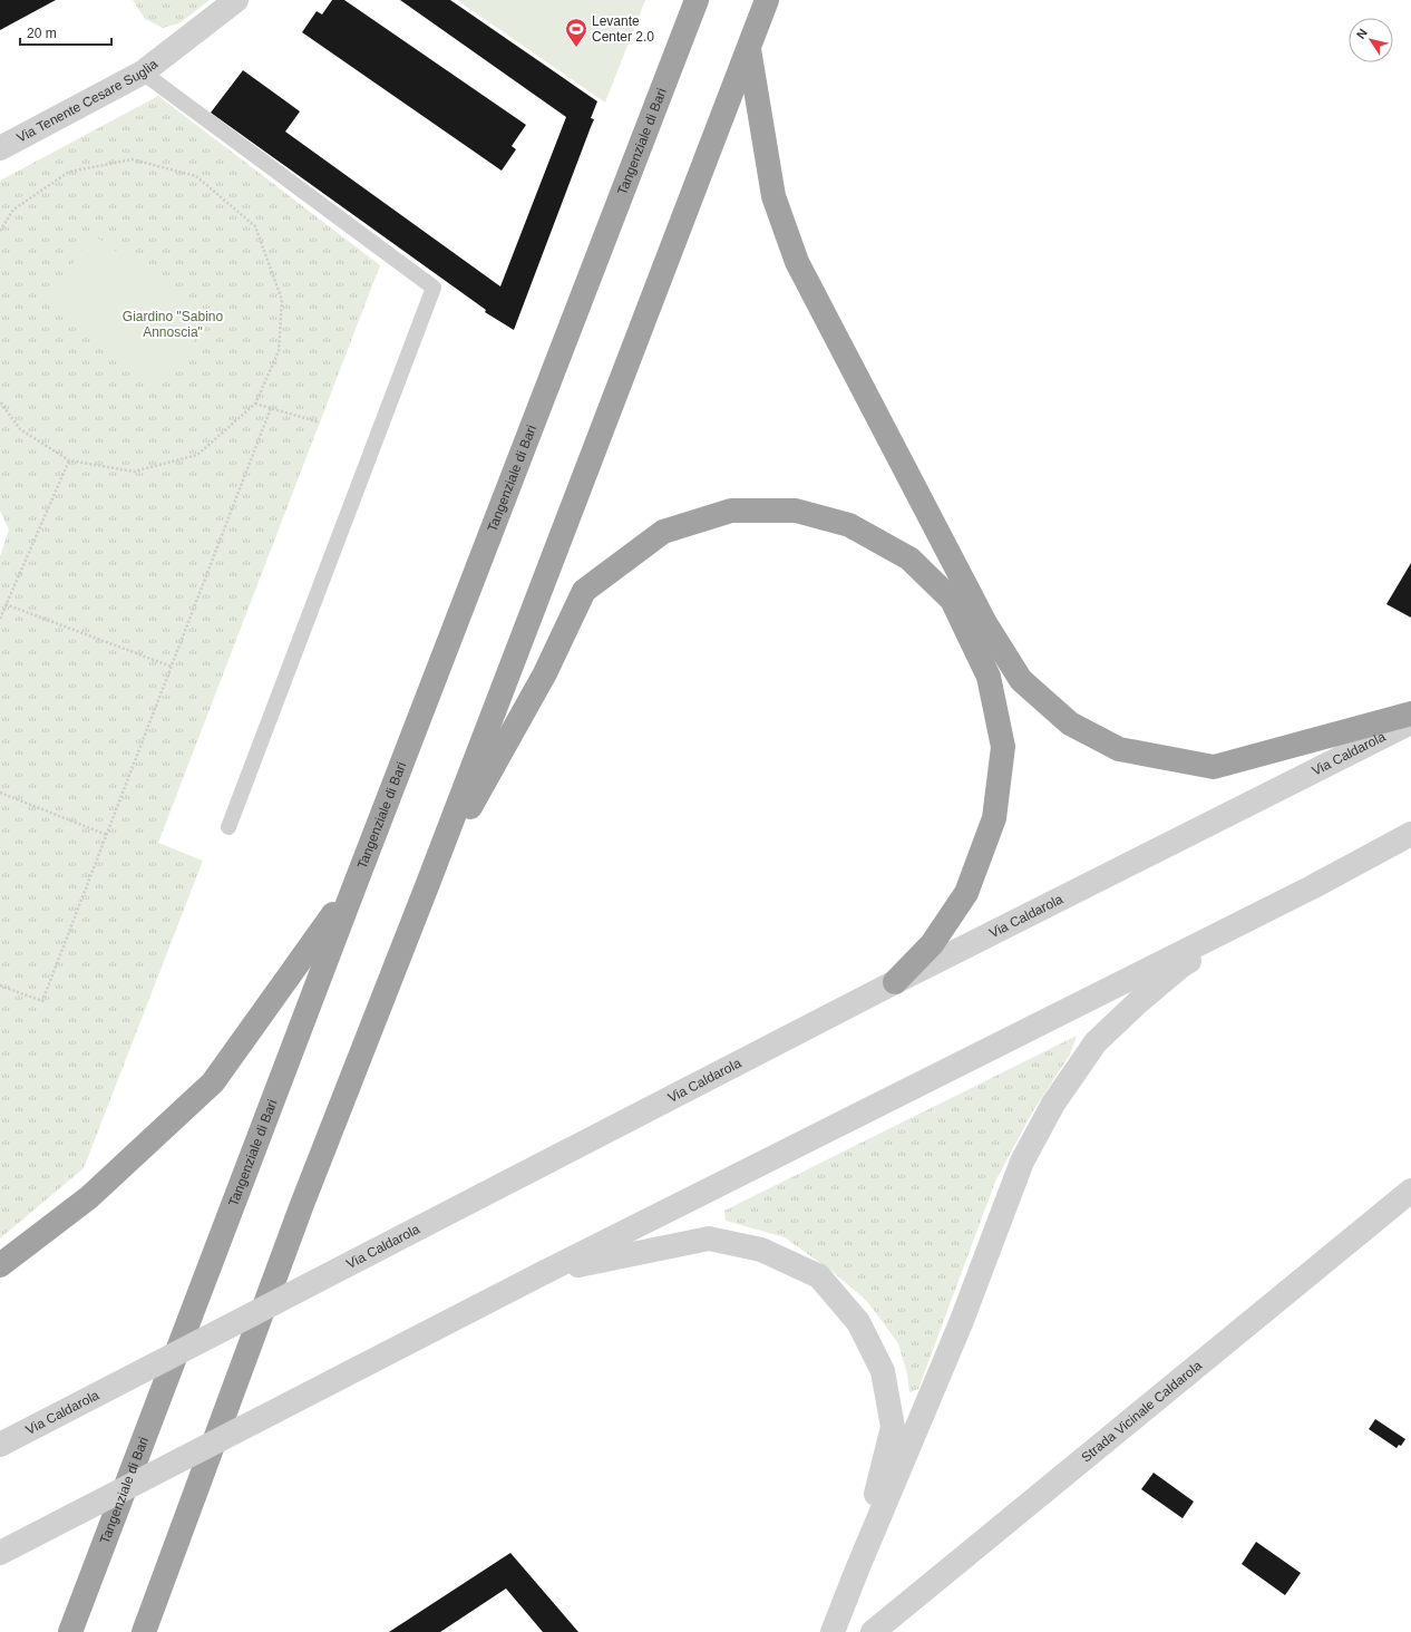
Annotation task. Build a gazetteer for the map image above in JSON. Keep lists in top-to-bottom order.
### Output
{
  "streets": {
    "highway": ["Tangenziale di Bari"],
    "street": ["Via Tenente Cesare Suglia", "Via Caldarola", "Strada Vicinale Caldarola"]
  },
  "parks": ["Giardino \"Sabino Annoscia\""],
  "places": {
    "sports": ["Levante Center 2.0"]
  },
  "scale_bar": "20 m",
  "north": "top left"
}
